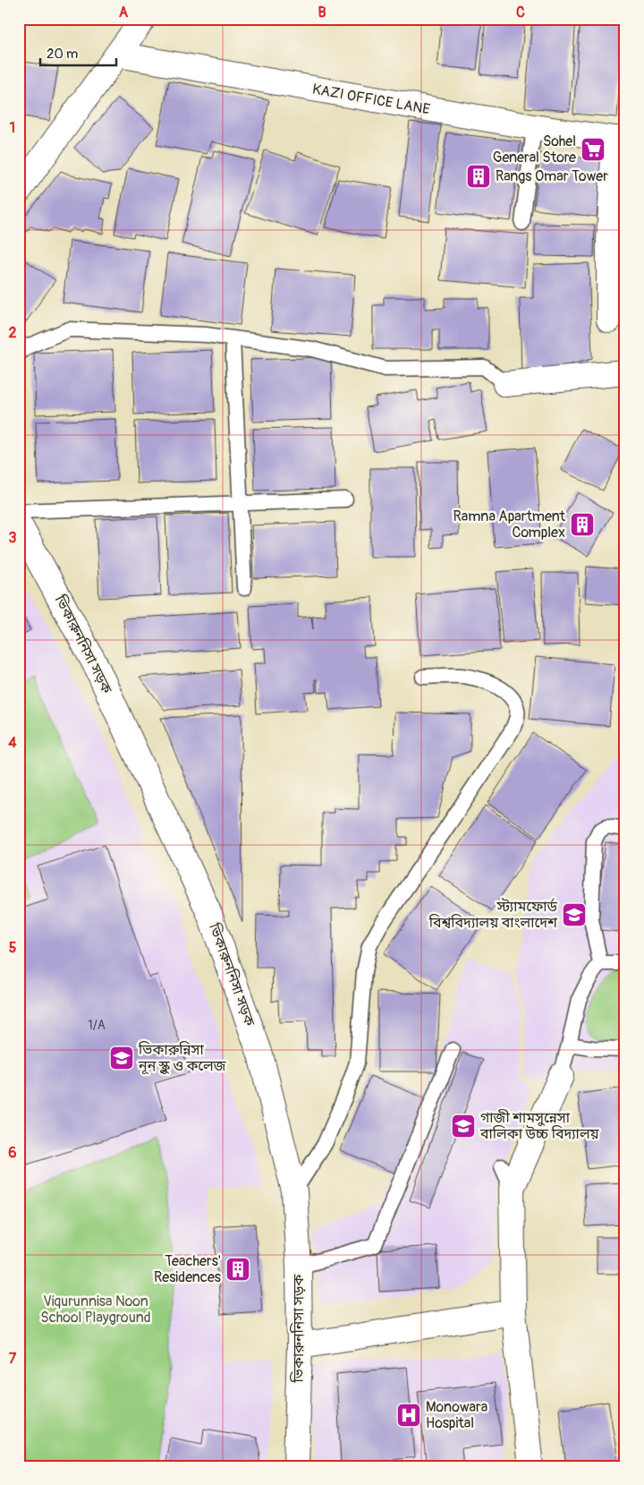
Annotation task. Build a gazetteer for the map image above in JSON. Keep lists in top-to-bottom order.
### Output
{
  "streets": {
    "street": ["KAZI OFFICE LANE", "ভিকারুননিসা সড়ক"]
  },
  "parks": ["Viqurunnisa Noon School Playground"],
  "places": {
    "supermarket": ["Sohel General Store"],
    "building": ["Rangs Omar Tower", "Ramna Apartment Complex", "Teachers' Residences"],
    "school or university": ["স্ট্যামফোর্ড বিশ্ববিদ্যালয় বাংলাদেশ", "ভিকারুন্নিসা নূন স্কুল ও কলেজ", "গাজী শামসুন্নেসা বালিকা উচ্চ বিদ্যালয়"],
    "hospital": ["Monowara Hospital"]
  },
  "house_numbers": ["1/A"],
  "scale_bar": "20 m",
  "grid": {
    "columns": ["A", "B", "C"],
    "rows": [
      "1",
      "2",
      "3",
      "4",
      "5",
      "6",
      "7"
    ]
  }
}
